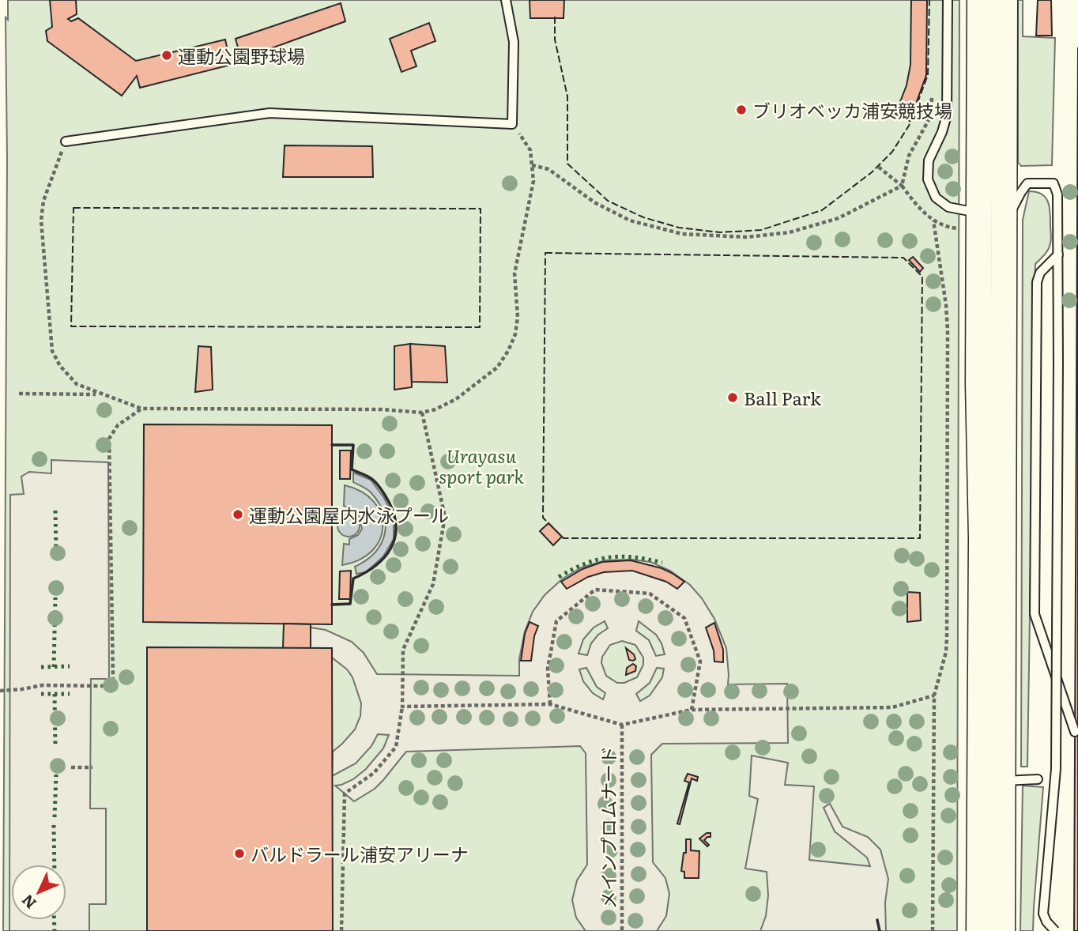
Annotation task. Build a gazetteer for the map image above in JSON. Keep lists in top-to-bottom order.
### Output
{
  "streets": {
    "path": ["メインプロムナード"]
  },
  "parks": ["Urayasu sport park"],
  "places": [
    "運動公園野球場",
    "ブリオベッカ浦安競技場",
    "Ball Park",
    "運動公園屋内水泳プール",
    "バルドラール浦安アリーナ"
  ],
  "north": "bottom left"
}
